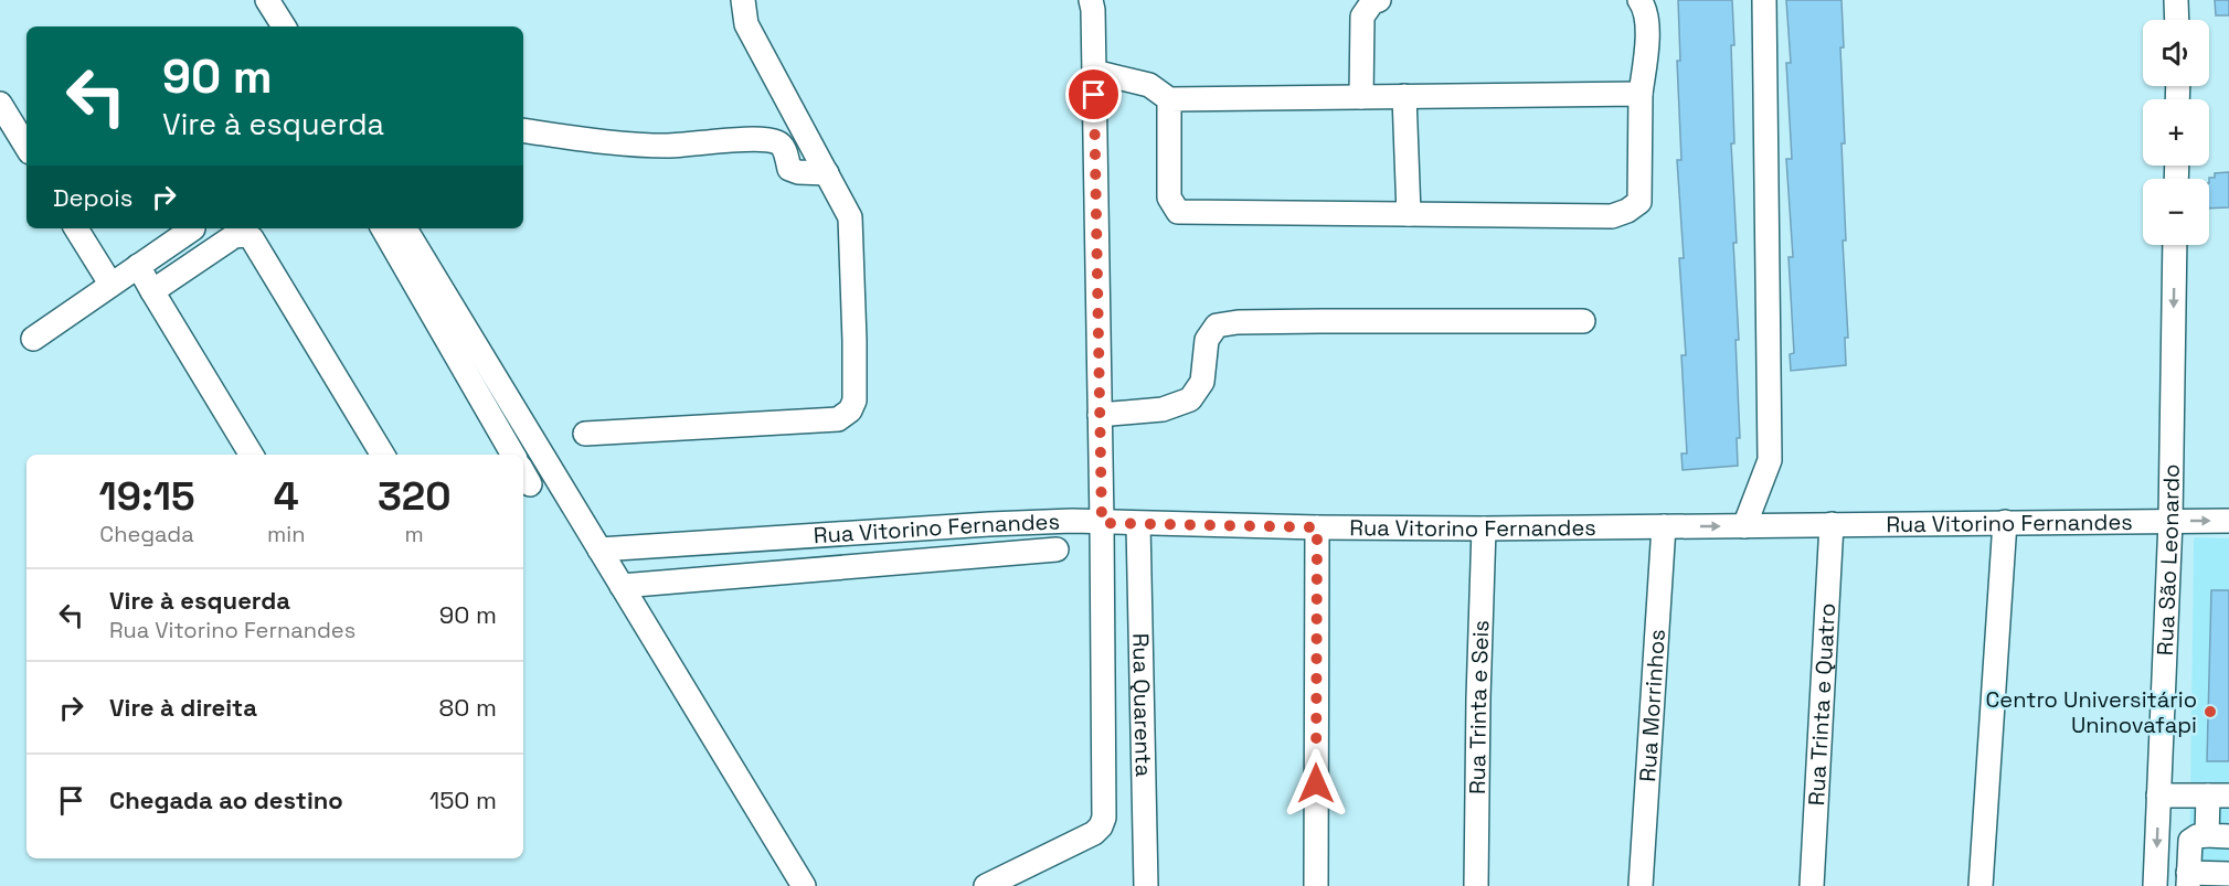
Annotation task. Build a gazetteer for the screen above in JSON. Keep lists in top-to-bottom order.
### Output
{
  "streets": {
    "street": [
      "Rua Vitorino Fernandes",
      "Rua São Leonardo",
      "Rua Quarenta",
      "Rua Trinta e Quatro",
      "Rua Morrinhos",
      "Rua Trinta e Seis"
    ]
  },
  "crossings": [
    ["Rua Vitorino Fernandes", "Rua São Leonardo"],
    ["Rua Vitorino Fernandes", "Rua Quarenta"],
    ["Rua Vitorino Fernandes", "Rua Trinta e Quatro"],
    ["Rua Vitorino Fernandes", "Rua Morrinhos"],
    ["Rua Vitorino Fernandes", "Rua Trinta e Seis"]
  ],
  "places": ["Centro Universitário Uninovafapi"],
  "page": {
    "map_buttons": ["+", "−"],
    "turn": ["90 m", "Vire à esquerda"],
    "then": "Depois",
    "eta": [
      "19:15",
      "Chegada",
      "4",
      "min",
      "320",
      "m"
    ],
    "list": [
      {
        "name": "Vire à esquerda",
        "note": "Rua Vitorino Fernandes",
        "value": "90 m"
      },
      {
        "name": "Vire à direita",
        "value": "80 m"
      },
      {
        "name": "Chegada ao destino",
        "value": "150 m"
      }
    ]
  }
}
